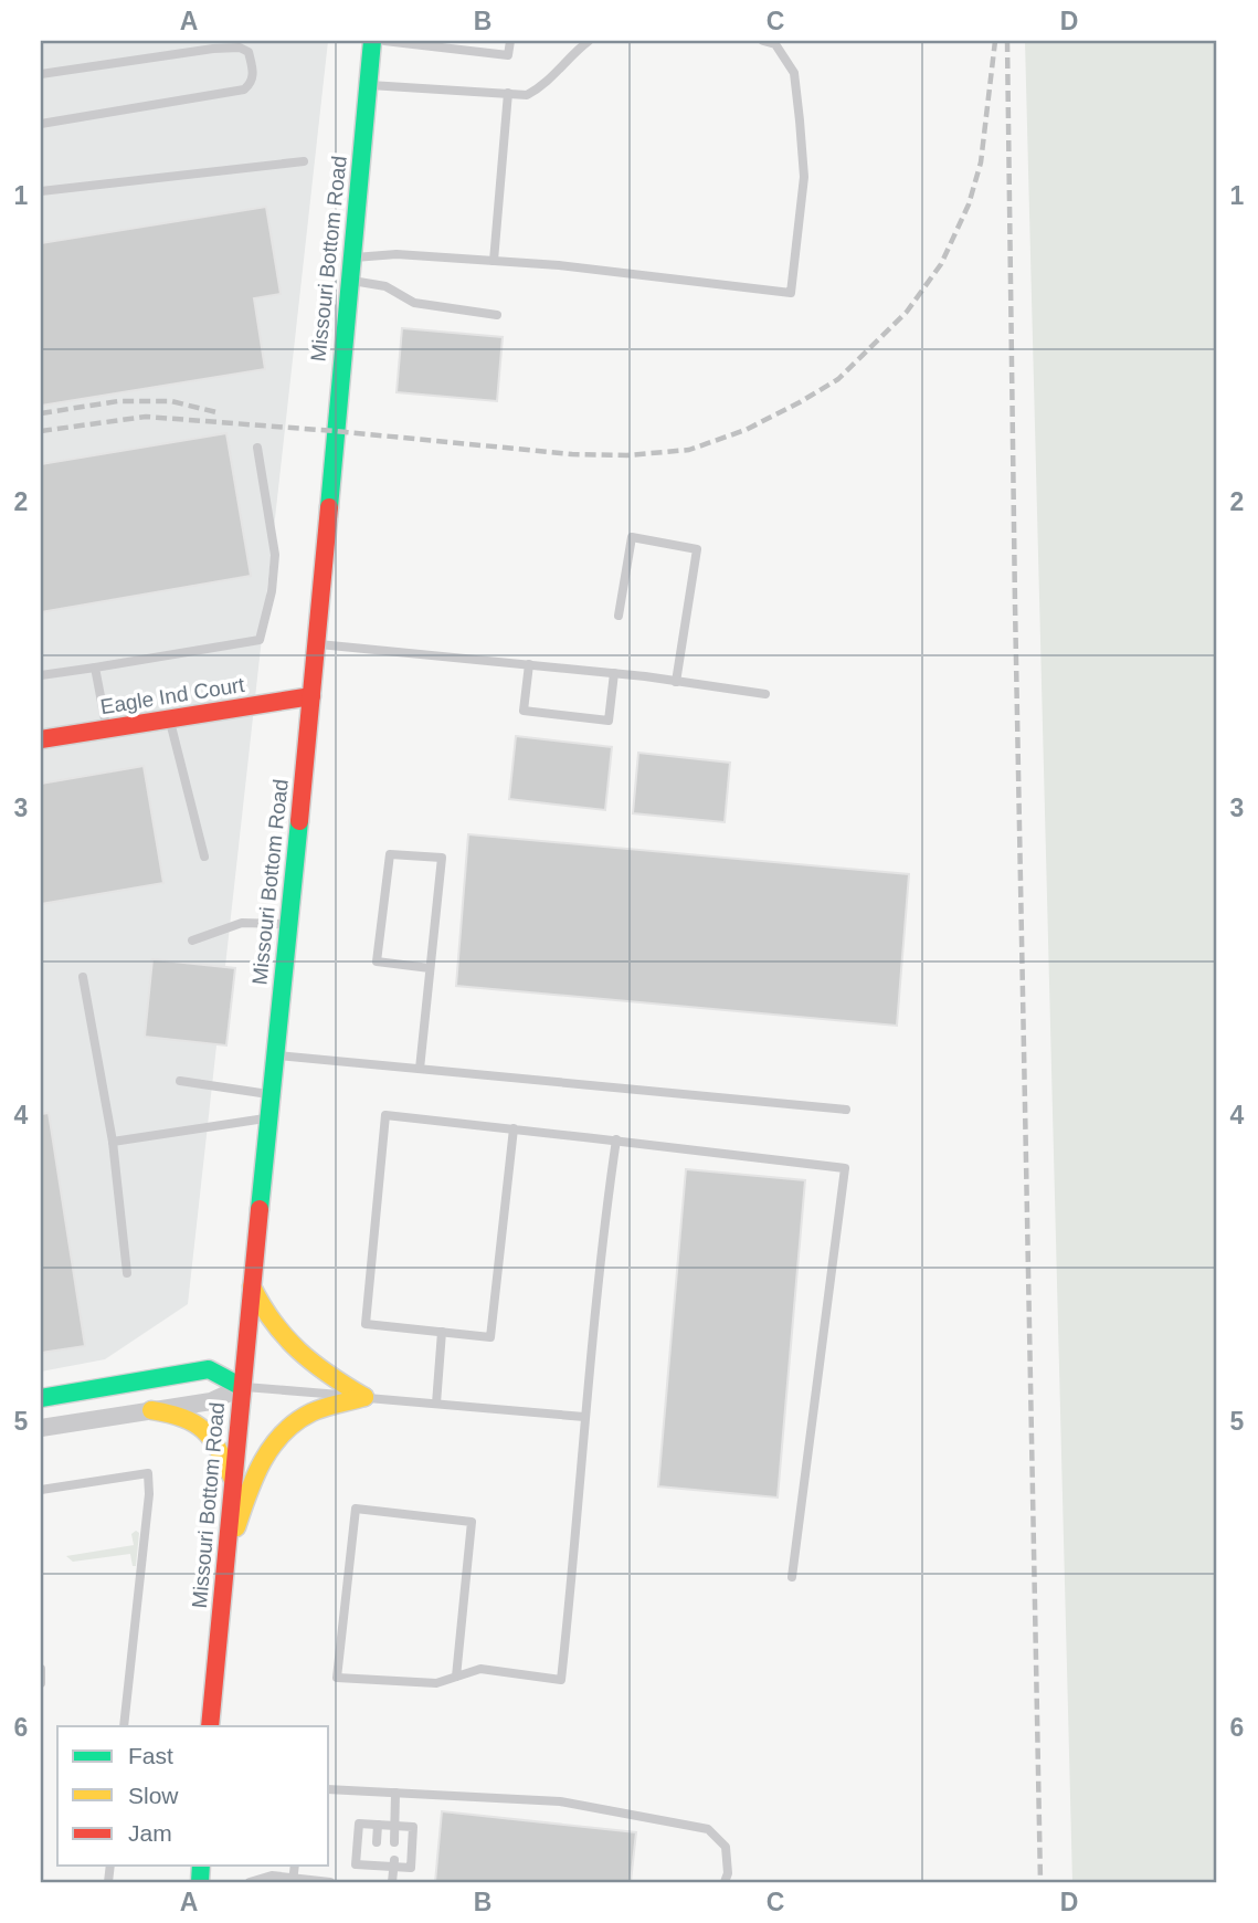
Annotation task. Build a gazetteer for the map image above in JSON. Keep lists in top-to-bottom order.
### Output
{
  "streets": {
    "street": ["Missouri Bottom Road", "Eagle Ind Court"]
  },
  "crossings": [
    ["Missouri Bottom Road", "Eagle Ind Court"]
  ],
  "legend": ["Fast", "Slow", "Jam"],
  "grid": {
    "columns": [
      "A",
      "B",
      "C",
      "D"
    ],
    "rows": [
      "1",
      "2",
      "3",
      "4",
      "5",
      "6"
    ]
  }
}
